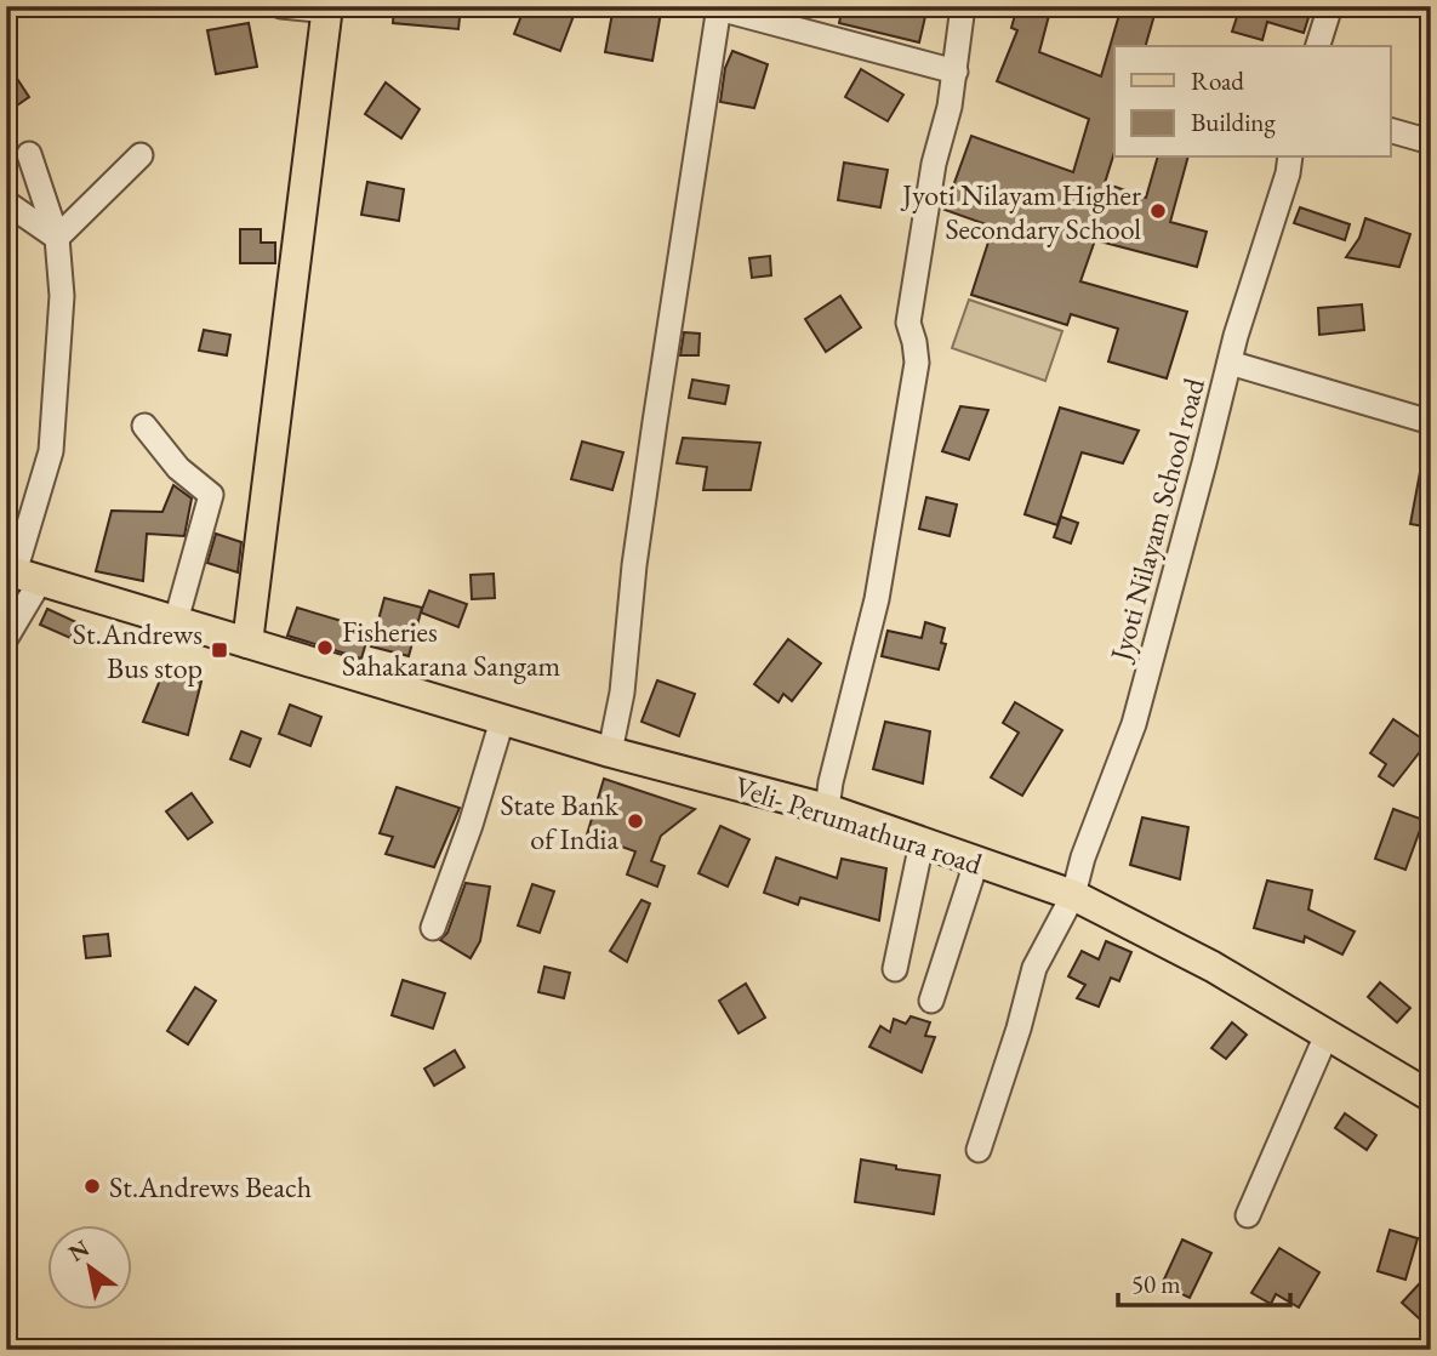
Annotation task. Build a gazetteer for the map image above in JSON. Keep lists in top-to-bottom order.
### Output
{
  "streets": {
    "main road": ["Veli- Perumathura road"],
    "street": ["Jyoti Nilayam School road"]
  },
  "crossings": [
    ["Jyoti Nilayam School road", "Veli- Perumathura road"]
  ],
  "places": {
    "other": [
      "Jyoti Nilayam Higher Secondary School",
      "Fisheries Sahakarana Sangam",
      "State Bank of India",
      "St.Andrews Beach"
    ],
    "transit": ["St.Andrews Bus stop"]
  },
  "legend": ["Road", "Building"],
  "scale_bar": "50 m",
  "north": "top left"
}
